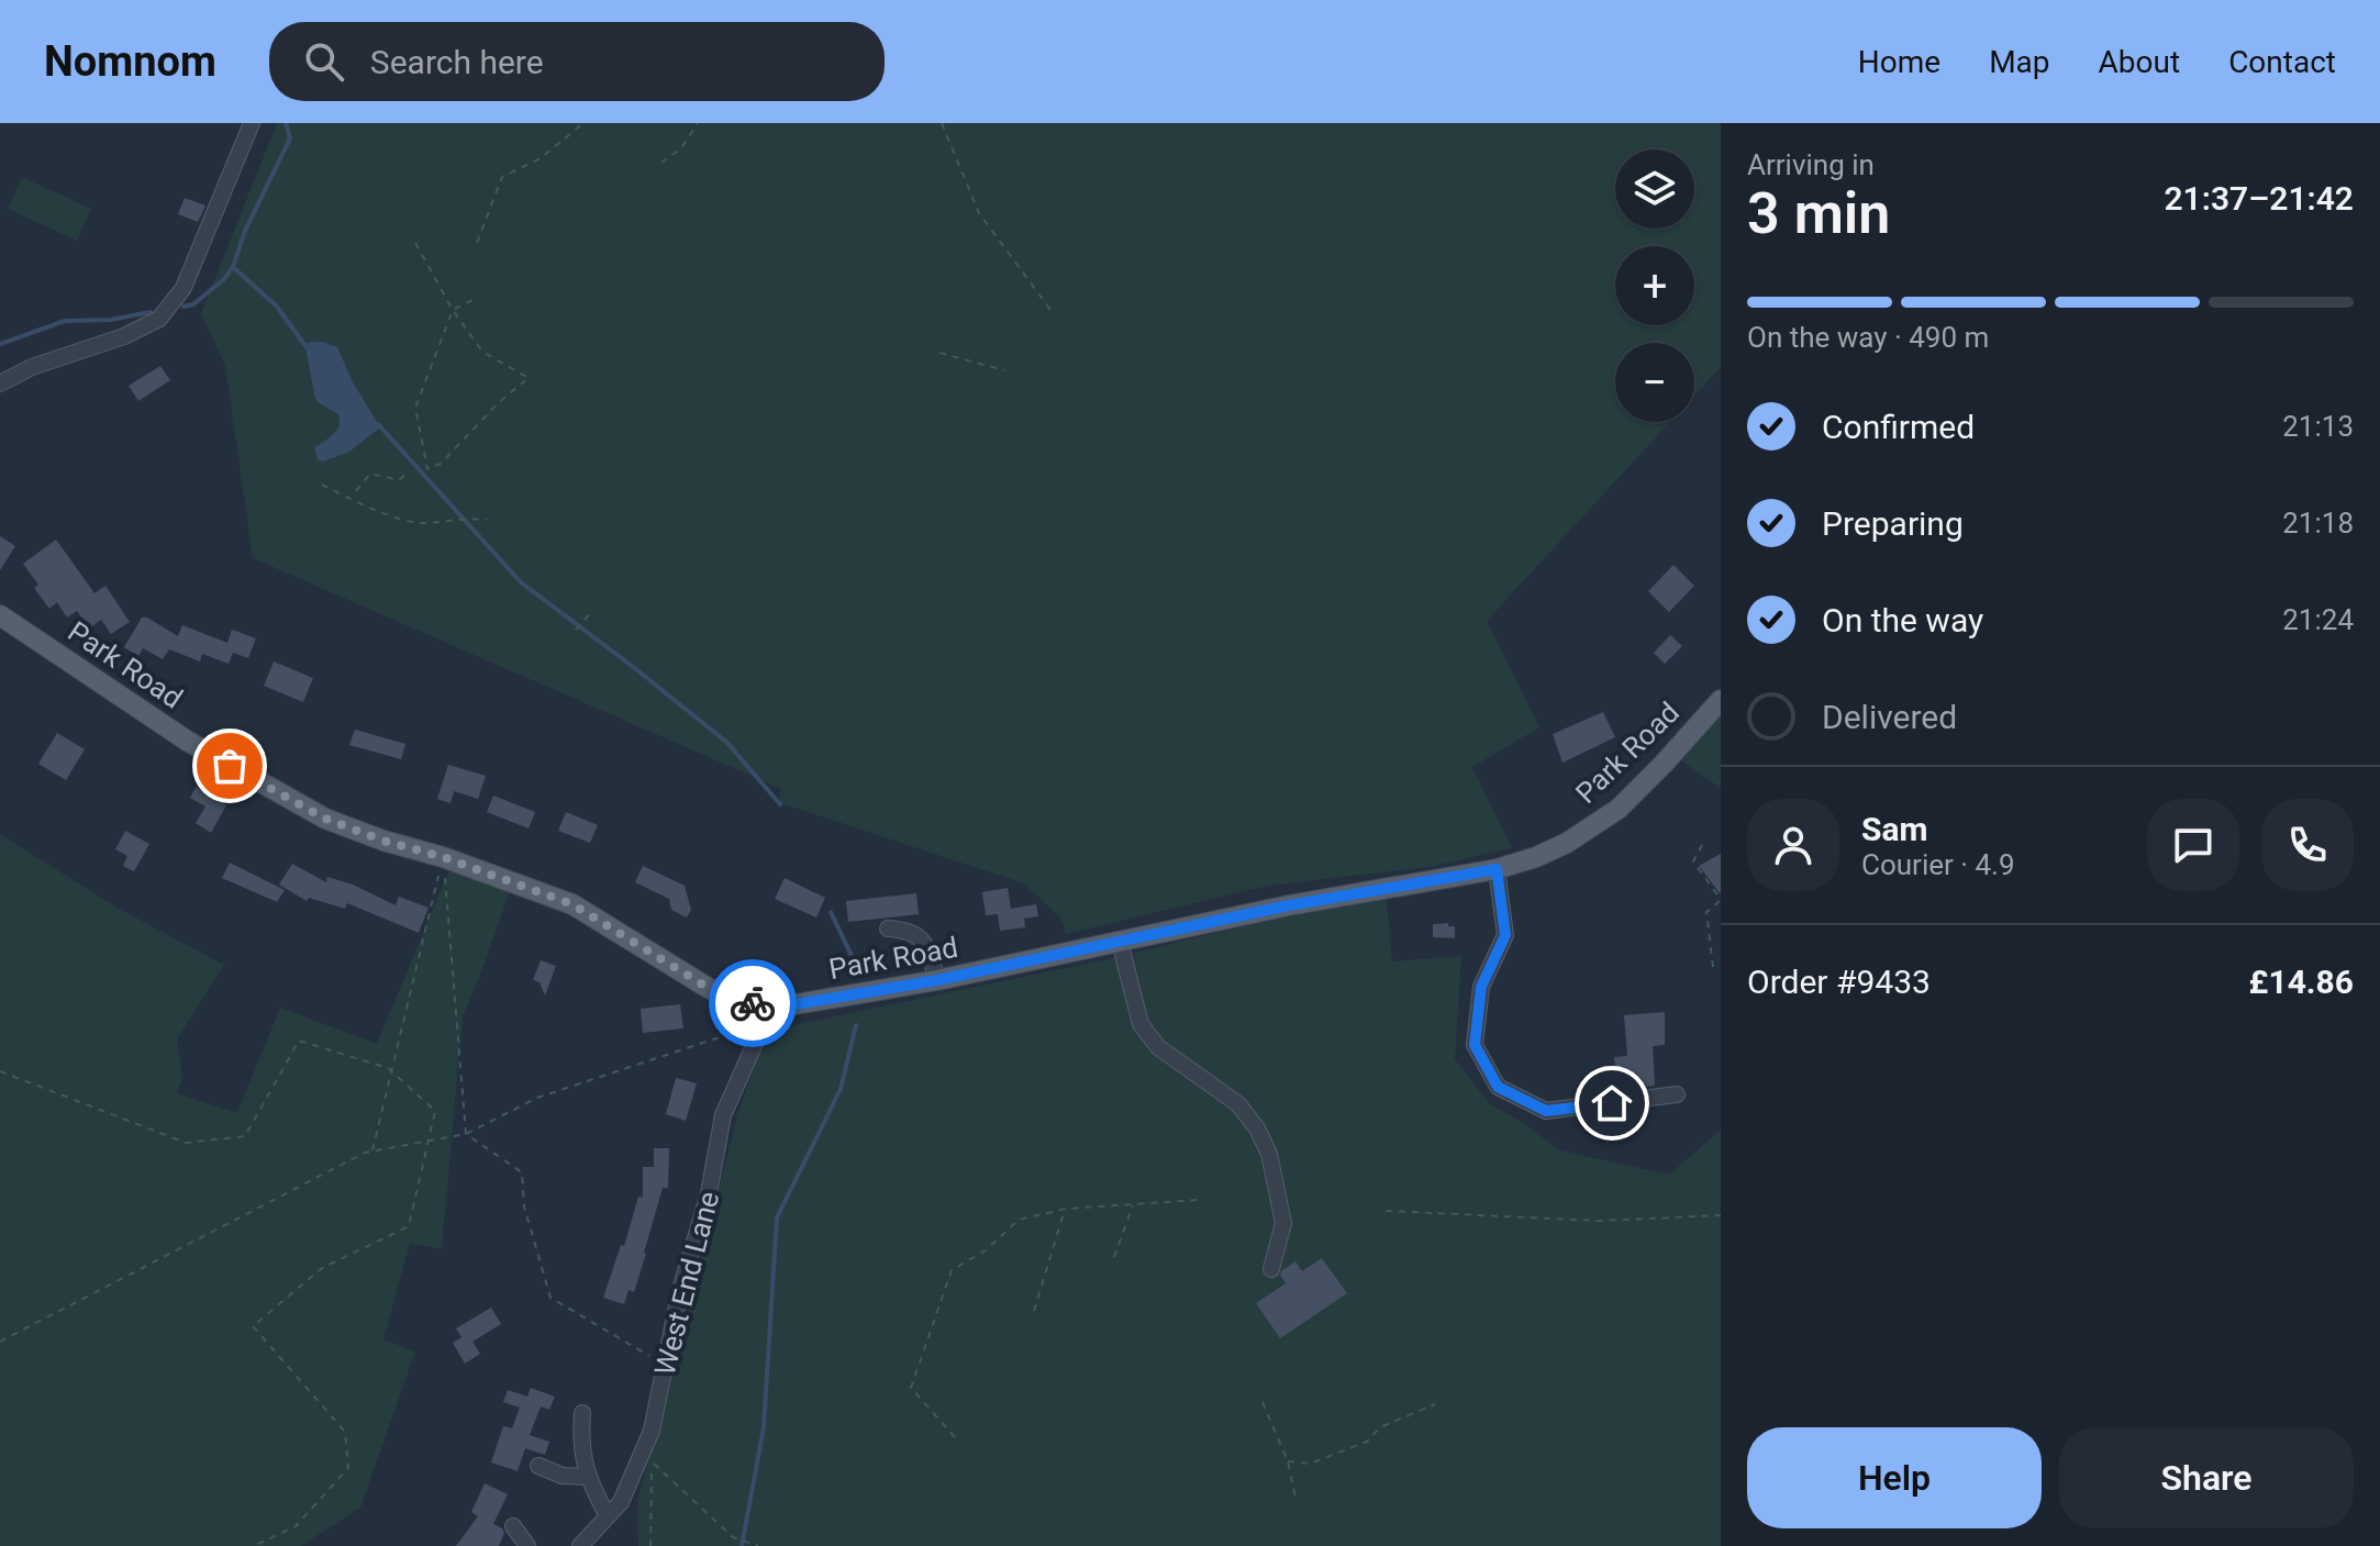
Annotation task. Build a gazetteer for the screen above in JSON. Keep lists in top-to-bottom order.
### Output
{
  "streets": {
    "main road": ["Park Road"],
    "street": ["West End Lane"]
  },
  "crossings": [
    ["Park Road", "West End Lane"]
  ],
  "page": {
    "header": "Nomnom",
    "search": "Search here",
    "nav": [
      "Home",
      "Map",
      "About",
      "Contact"
    ],
    "heading": ["3 min", "Arriving in", "21:37–21:42"],
    "panel": [
      "Sam",
      "Courier · 4.9",
      "Order #9433",
      "£14.86"
    ],
    "map_buttons": ["+", "−"],
    "bar": "On the way · 490 m",
    "list": [
      ["Confirmed", "21:13"],
      ["Preparing", "21:18"],
      ["On the way", "21:24"],
      "Delivered"
    ],
    "buttons": ["Help", "Share"]
  }
}
